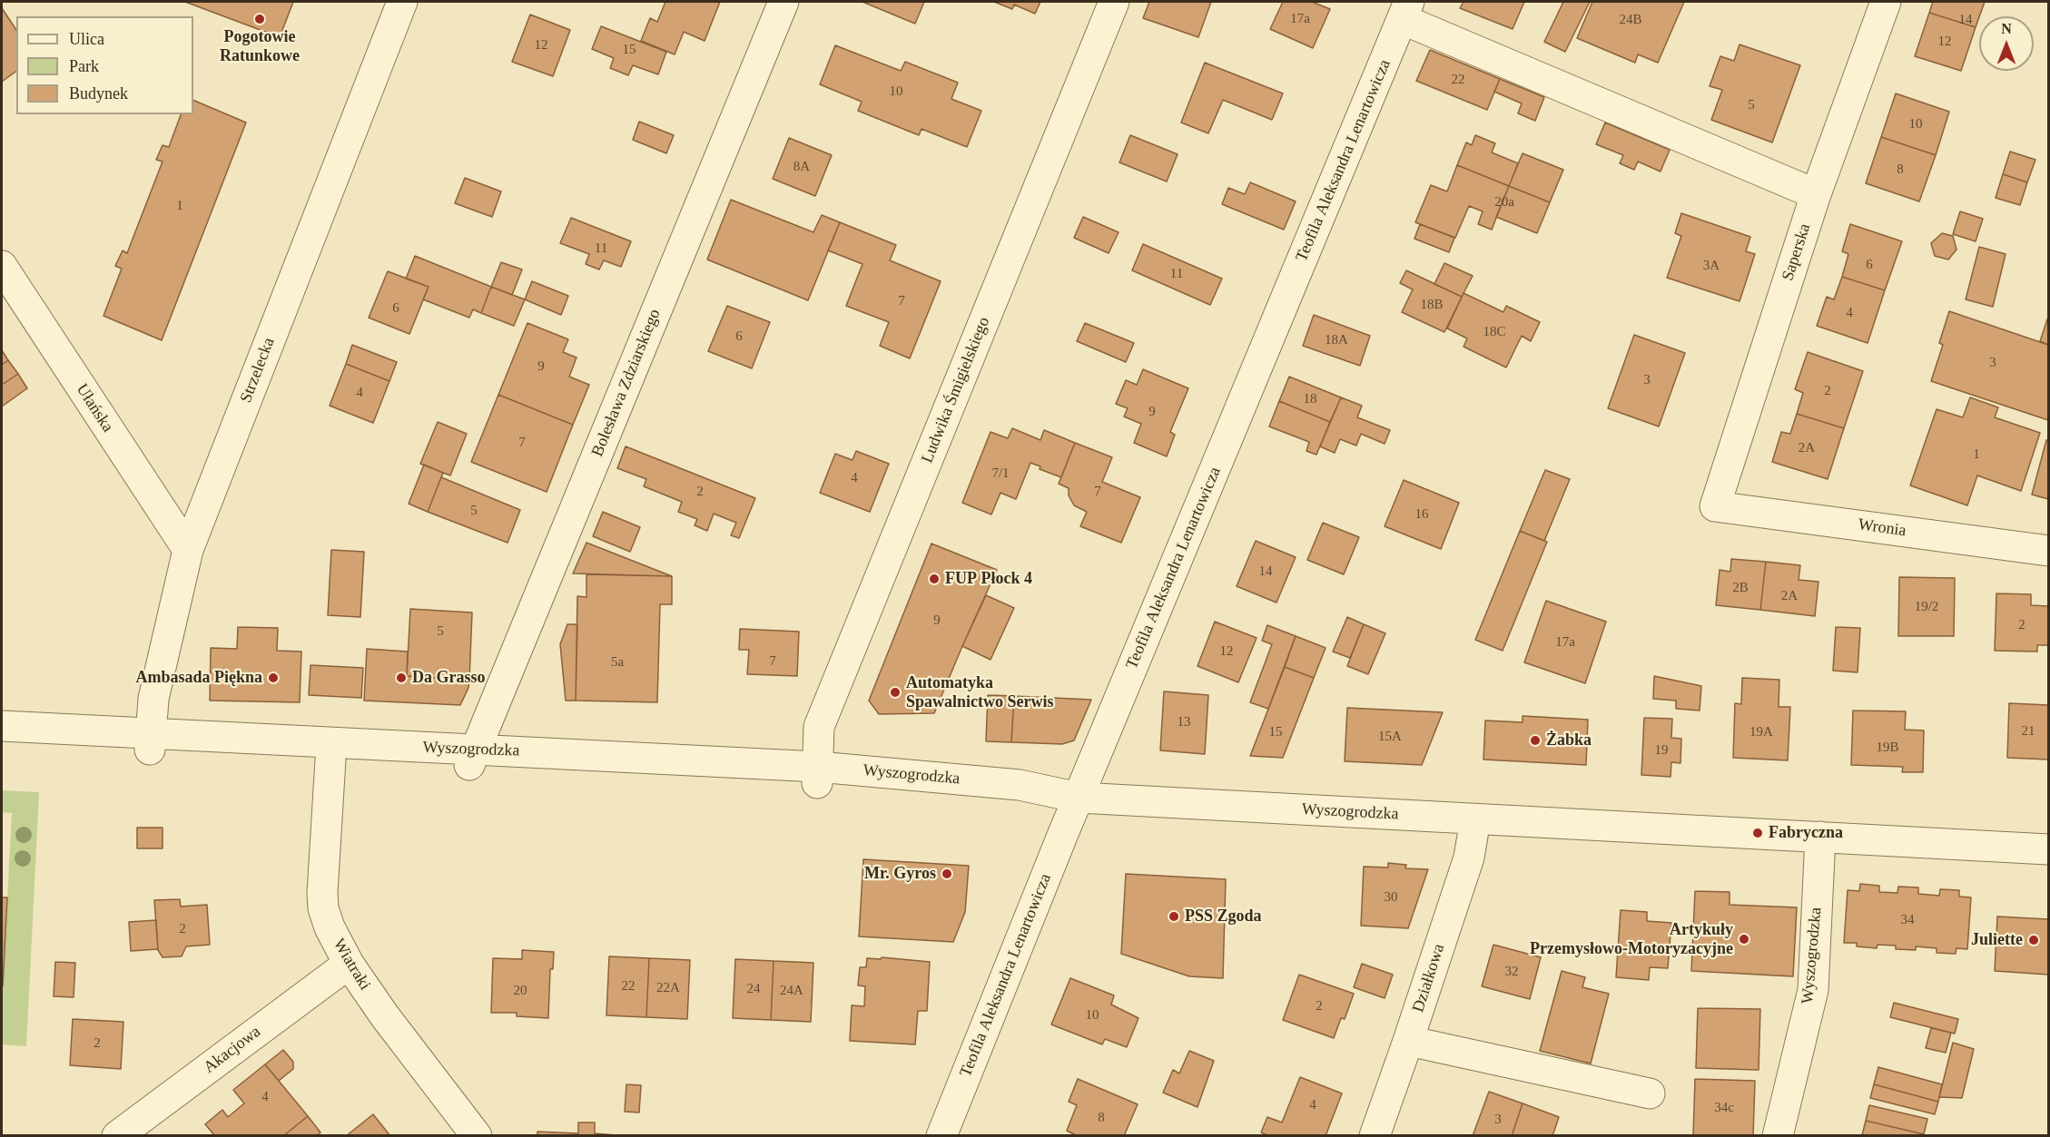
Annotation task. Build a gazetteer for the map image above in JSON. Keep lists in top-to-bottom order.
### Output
{
  "streets": {
    "street": [
      "Teofila Aleksandra Lenartowicza",
      "Saperska",
      "Strzelecka",
      "Bolesława Zdziarskiego",
      "Ludwika Śmigielskiego",
      "Ułańska",
      "Wronia",
      "Wyszogrodzka",
      "Wiatraki",
      "Działkowa",
      "Akacjowa"
    ]
  },
  "crossings": [
    ["Teofila Aleksandra Lenartowicza", "Wyszogrodzka"],
    ["Saperska", "Wronia"],
    ["Strzelecka", "Ułańska"],
    ["Strzelecka", "Wyszogrodzka"],
    ["Bolesława Zdziarskiego", "Wyszogrodzka"],
    ["Ludwika Śmigielskiego", "Wyszogrodzka"],
    ["Wyszogrodzka", "Działkowa"],
    ["Wiatraki", "Akacjowa"]
  ],
  "places": [
    "Pogotowie Ratunkowe",
    "FUP Płock 4",
    "Ambasada Piękna",
    "Da Grasso",
    "Automatyka Spawalnictwo Serwis",
    "Żabka",
    "Fabryczna",
    "Mr. Gyros",
    "PSS Zgoda",
    "Artykuły Przemysłowo-Motoryzacyjne",
    "Juliette"
  ],
  "house_numbers": [
    "17a",
    "24B",
    "14",
    "12",
    "12",
    "15",
    "22",
    "10",
    "5",
    "10",
    "8A",
    "8",
    "20a",
    "1",
    "11",
    "6",
    "3A",
    "11",
    "7",
    "18B",
    "6",
    "4",
    "18C",
    "6",
    "18A",
    "3",
    "9",
    "3",
    "2",
    "4",
    "18",
    "9",
    "7",
    "2A",
    "1",
    "7/1",
    "4",
    "2",
    "7",
    "5",
    "16",
    "14",
    "2B",
    "2A",
    "19/2",
    "9",
    "2",
    "5",
    "17a",
    "12",
    "7",
    "5a",
    "13",
    "21",
    "15",
    "19A",
    "15A",
    "19B",
    "19",
    "30",
    "34",
    "2",
    "32",
    "22",
    "22A",
    "24",
    "20",
    "24A",
    "2",
    "10",
    "2",
    "4",
    "4",
    "34c",
    "8",
    "3"
  ],
  "legend": ["Ulica", "Park", "Budynek"],
  "north": "top"
}
